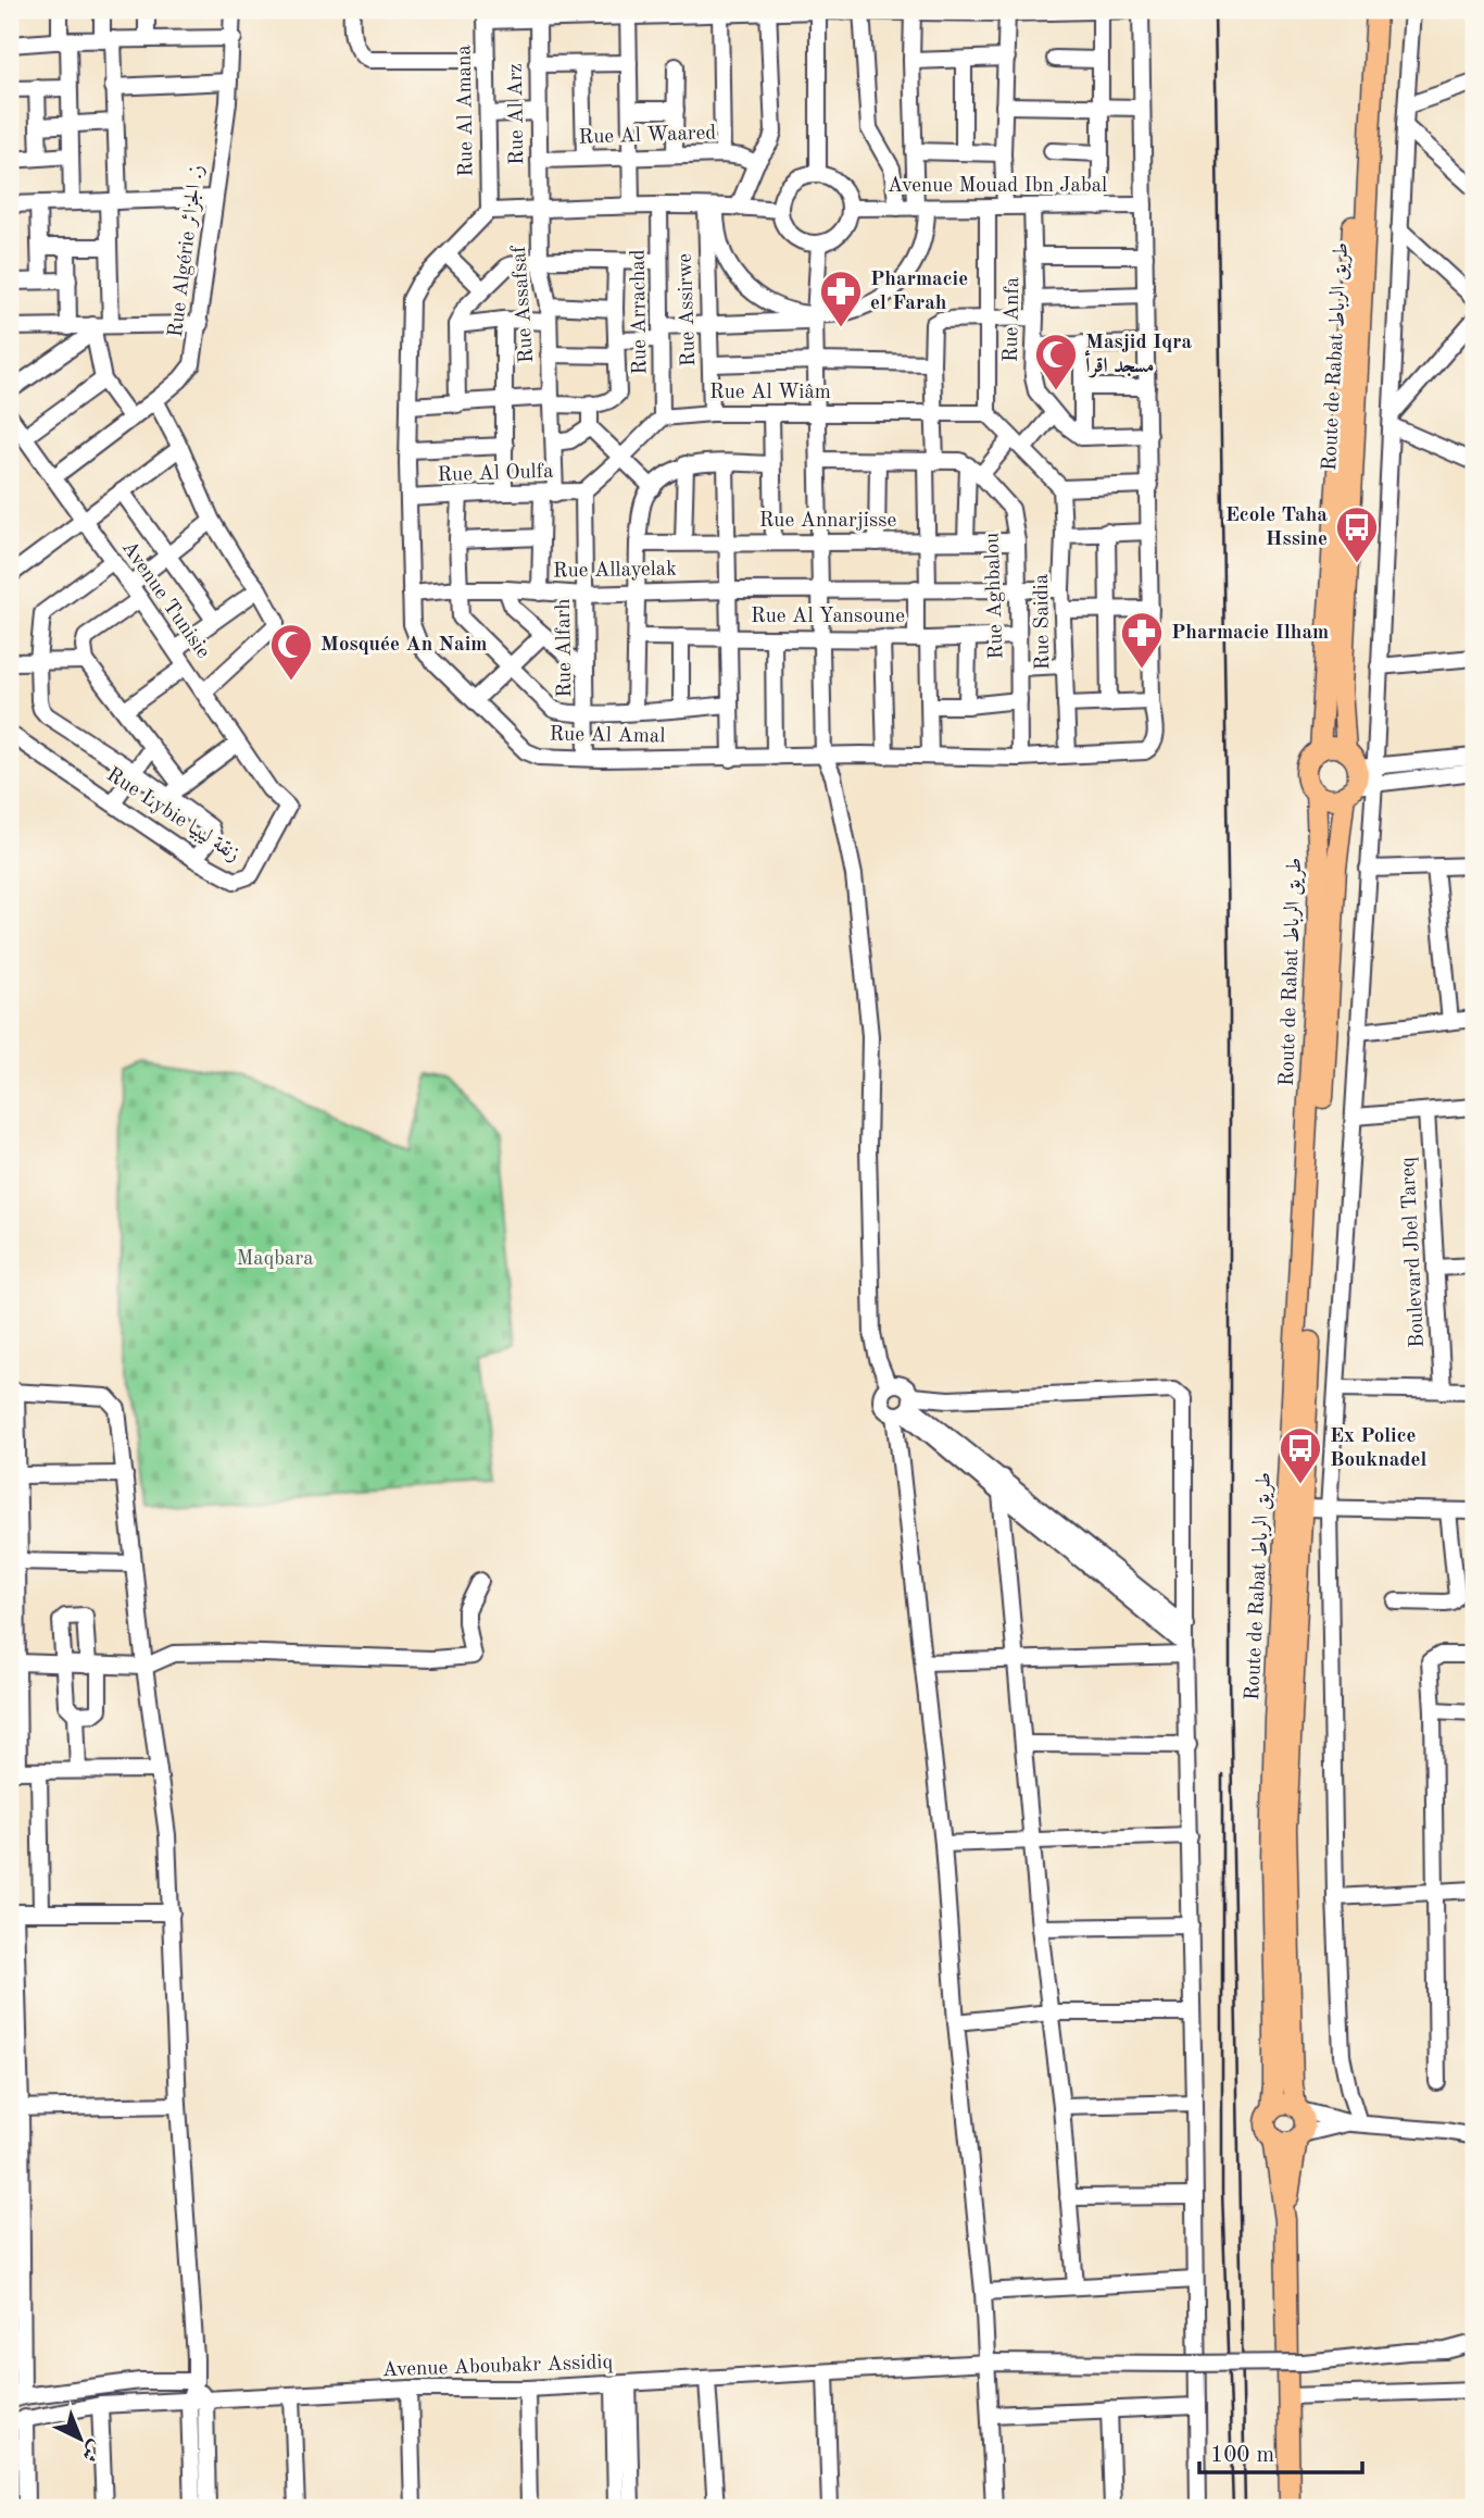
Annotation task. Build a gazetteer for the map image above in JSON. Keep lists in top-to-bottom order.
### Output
{
  "streets": {
    "main road": ["Route de Rabat طريق الرباط"],
    "street": [
      "Rue Al Amana",
      "Rue Al Arz",
      "Rue Al Waared",
      "Avenue Mouad Ibn Jabal",
      "Rue Algérie ز. الجزائر",
      "Rue Assafsaf",
      "Rue Assirwe",
      "Rue Arrachad",
      "Rue Anfa",
      "Rue Al Wiâm",
      "Rue Al Oulfa",
      "Rue Annarjisse",
      "Rue Allayelak",
      "Rue Aghbalou",
      "Avenue Tunisie",
      "Rue Al Yansoune",
      "Rue Saidia",
      "Rue Alfarh",
      "Rue Al Amal",
      "Rue Lybie زنقة ليبيا",
      "Boulevard Jbel Tareq",
      "Avenue Aboubakr Assidiq"
    ]
  },
  "crossings": [
    ["Rue Al Amana", "Rue Al Amal"],
    ["Rue Al Arz", "Rue Al Waared"],
    ["Rue Al Arz", "Rue Assafsaf"],
    ["Avenue Mouad Ibn Jabal", "Rue Anfa"],
    ["Rue Algérie ز. الجزائر", "Avenue Tunisie"],
    ["Rue Assafsaf", "Rue Al Oulfa"],
    ["Rue Assafsaf", "Rue Allayelak"],
    ["Rue Assirwe", "Rue Al Wiâm"],
    ["Rue Arrachad", "Rue Al Wiâm"],
    ["Rue Al Oulfa", "Rue Alfarh"],
    ["Rue Al Oulfa", "Rue Al Amal"],
    ["Rue Annarjisse", "Rue Aghbalou"],
    ["Rue Allayelak", "Rue Aghbalou"],
    ["Rue Allayelak", "Rue Saidia"],
    ["Rue Allayelak", "Rue Alfarh"],
    ["Rue Allayelak", "Rue Al Amal"],
    ["Rue Aghbalou", "Rue Al Yansoune"],
    ["Rue Aghbalou", "Rue Al Amal"],
    ["Avenue Tunisie", "Rue Lybie زنقة ليبيا"],
    ["Rue Saidia", "Rue Al Amal"],
    ["Rue Alfarh", "Rue Al Amal"]
  ],
  "parks": ["Maqbara"],
  "places": {
    "pharmacy": ["Pharmacie el Farah", "Pharmacie Ilham"],
    "mosque": ["Masjid Iqra مسجد اقرأ", "Mosquée An Naim"],
    "bus stop": ["Ecole Taha Hssine", "Ex Police Bouknadel"]
  },
  "scale_bar": "100 m",
  "north": "bottom right"
}
